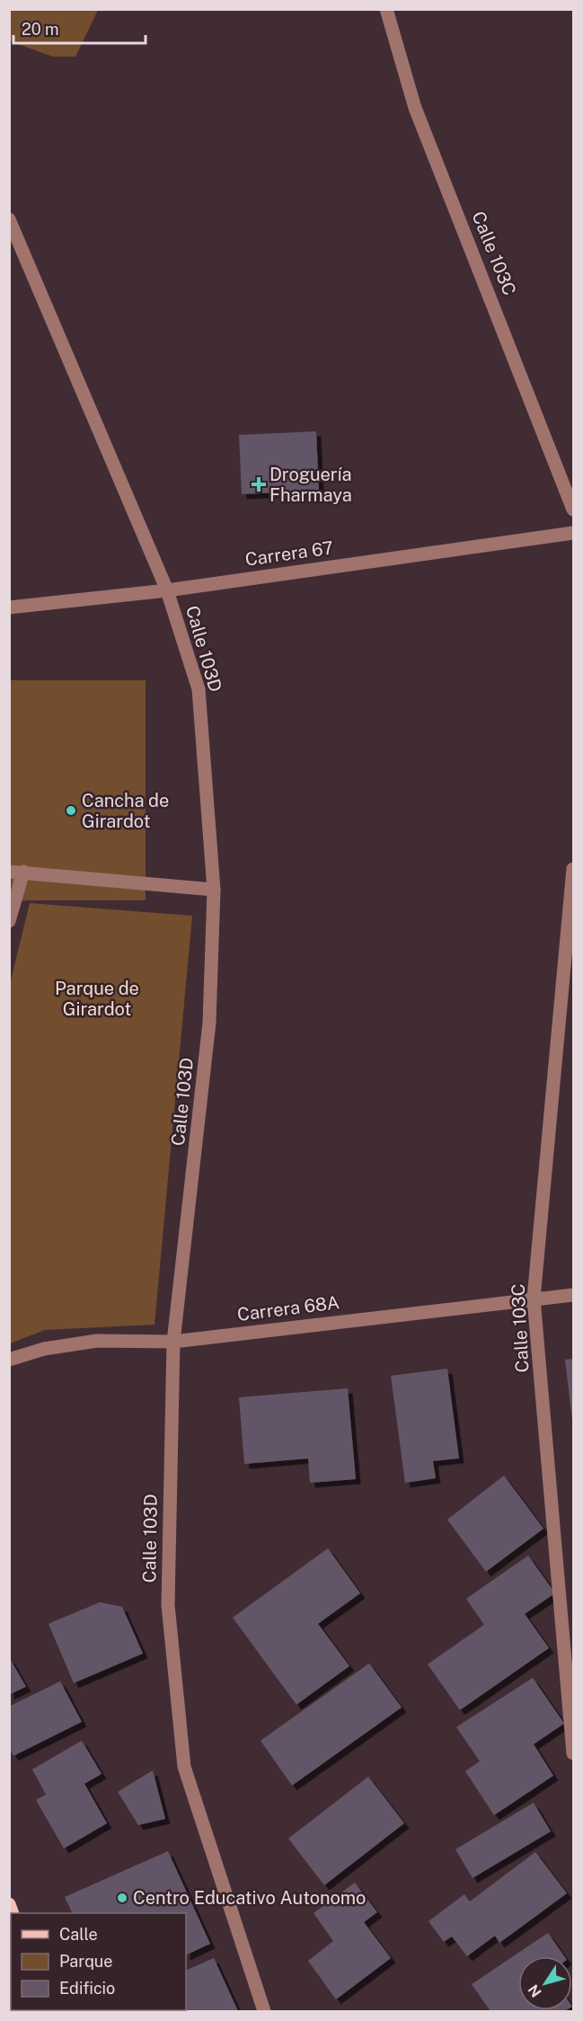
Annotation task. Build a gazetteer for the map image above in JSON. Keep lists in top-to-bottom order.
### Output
{
  "streets": {
    "street": [
      "Calle 103C",
      "Carrera 67",
      "Calle 103D",
      "Carrera 68A"
    ]
  },
  "crossings": [
    ["Calle 103C", "Carrera 68A"],
    ["Carrera 67", "Calle 103D"],
    ["Calle 103D", "Carrera 68A"]
  ],
  "parks": ["Parque de Girardot"],
  "places": {
    "health": ["Droguería Fharmaya"],
    "other": ["Cancha de Girardot", "Centro Educativo Autonomo"]
  },
  "legend": ["Calle", "Parque", "Edificio"],
  "scale_bar": "20 m",
  "north": "bottom left"
}
